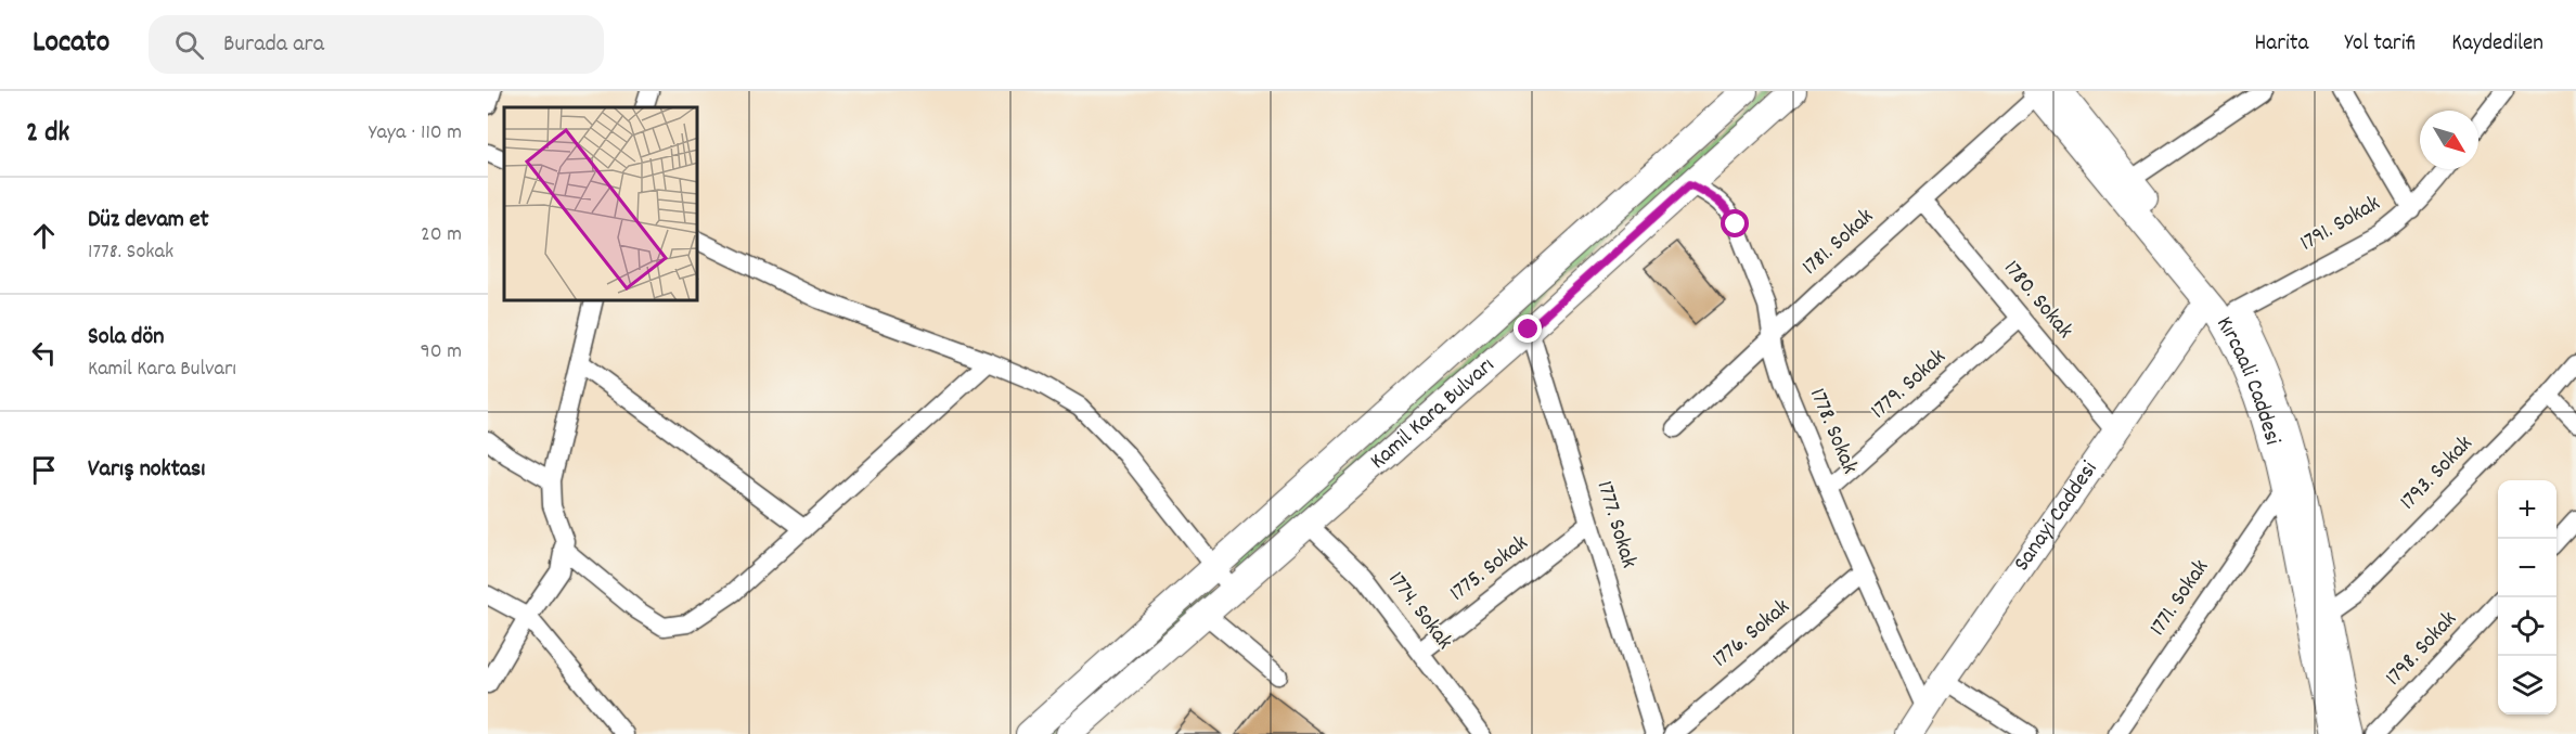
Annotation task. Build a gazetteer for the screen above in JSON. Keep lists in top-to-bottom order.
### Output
{
  "streets": {
    "street": [
      "1791. Sokak",
      "1781. Sokak",
      "1780. Sokak",
      "Kırcaali Caddesi",
      "1779. Sokak",
      "Kamil Kara Bulvarı",
      "1778. Sokak",
      "1793. Sokak",
      "Sanayi Caddesi",
      "1777. Sokak",
      "1775. Sokak",
      "1771. Sokak",
      "1774. Sokak",
      "1776. Sokak",
      "1798. Sokak"
    ]
  },
  "crossings": [
    ["1791. Sokak", "Kırcaali Caddesi"],
    ["1781. Sokak", "1780. Sokak"],
    ["1781. Sokak", "Kırcaali Caddesi"],
    ["1781. Sokak", "1778. Sokak"],
    ["1780. Sokak", "1779. Sokak"],
    ["1780. Sokak", "Sanayi Caddesi"],
    ["Kırcaali Caddesi", "1793. Sokak"],
    ["Kırcaali Caddesi", "Sanayi Caddesi"],
    ["Kırcaali Caddesi", "1771. Sokak"],
    ["1779. Sokak", "1778. Sokak"],
    ["Kamil Kara Bulvarı", "1778. Sokak"],
    ["Kamil Kara Bulvarı", "1777. Sokak"],
    ["Kamil Kara Bulvarı", "1774. Sokak"],
    ["1778. Sokak", "Sanayi Caddesi"],
    ["1778. Sokak", "1776. Sokak"],
    ["1777. Sokak", "1775. Sokak"],
    ["1775. Sokak", "1774. Sokak"]
  ],
  "north": "bottom right",
  "page": {
    "header": "Locato",
    "search": "Burada ara",
    "nav": ["Harita", "Yol tarifi", "Kaydedilen"],
    "heading": ["2 dk", "Yaya · 110 m"],
    "list": [
      ["Düz devam et", "1778. Sokak", "20 m"],
      ["Sola dön", "Kamil Kara Bulvarı", "90 m"],
      "Varış noktası"
    ],
    "map_buttons": ["+", "−"]
  }
}
